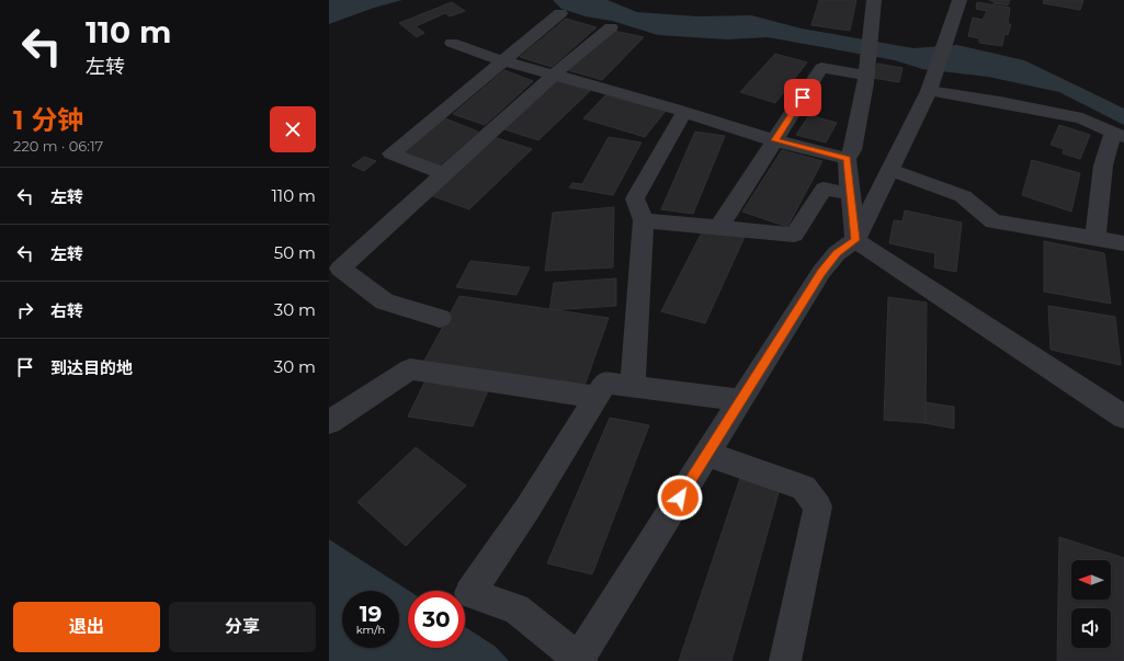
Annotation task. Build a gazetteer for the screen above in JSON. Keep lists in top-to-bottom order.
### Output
{
  "north": "left",
  "page": {
    "turn": ["110 m", "左转"],
    "heading": ["1 分钟", "220 m · 06:17"],
    "list": [
      {
        "name": "左转",
        "value": "110 m"
      },
      {
        "name": "左转",
        "value": "50 m"
      },
      {
        "name": "右转",
        "value": "30 m"
      },
      {
        "name": "到达目的地",
        "value": "30 m"
      }
    ],
    "speed": "19 km/h",
    "limit": "30",
    "buttons": ["退出", "分享"]
  }
}
